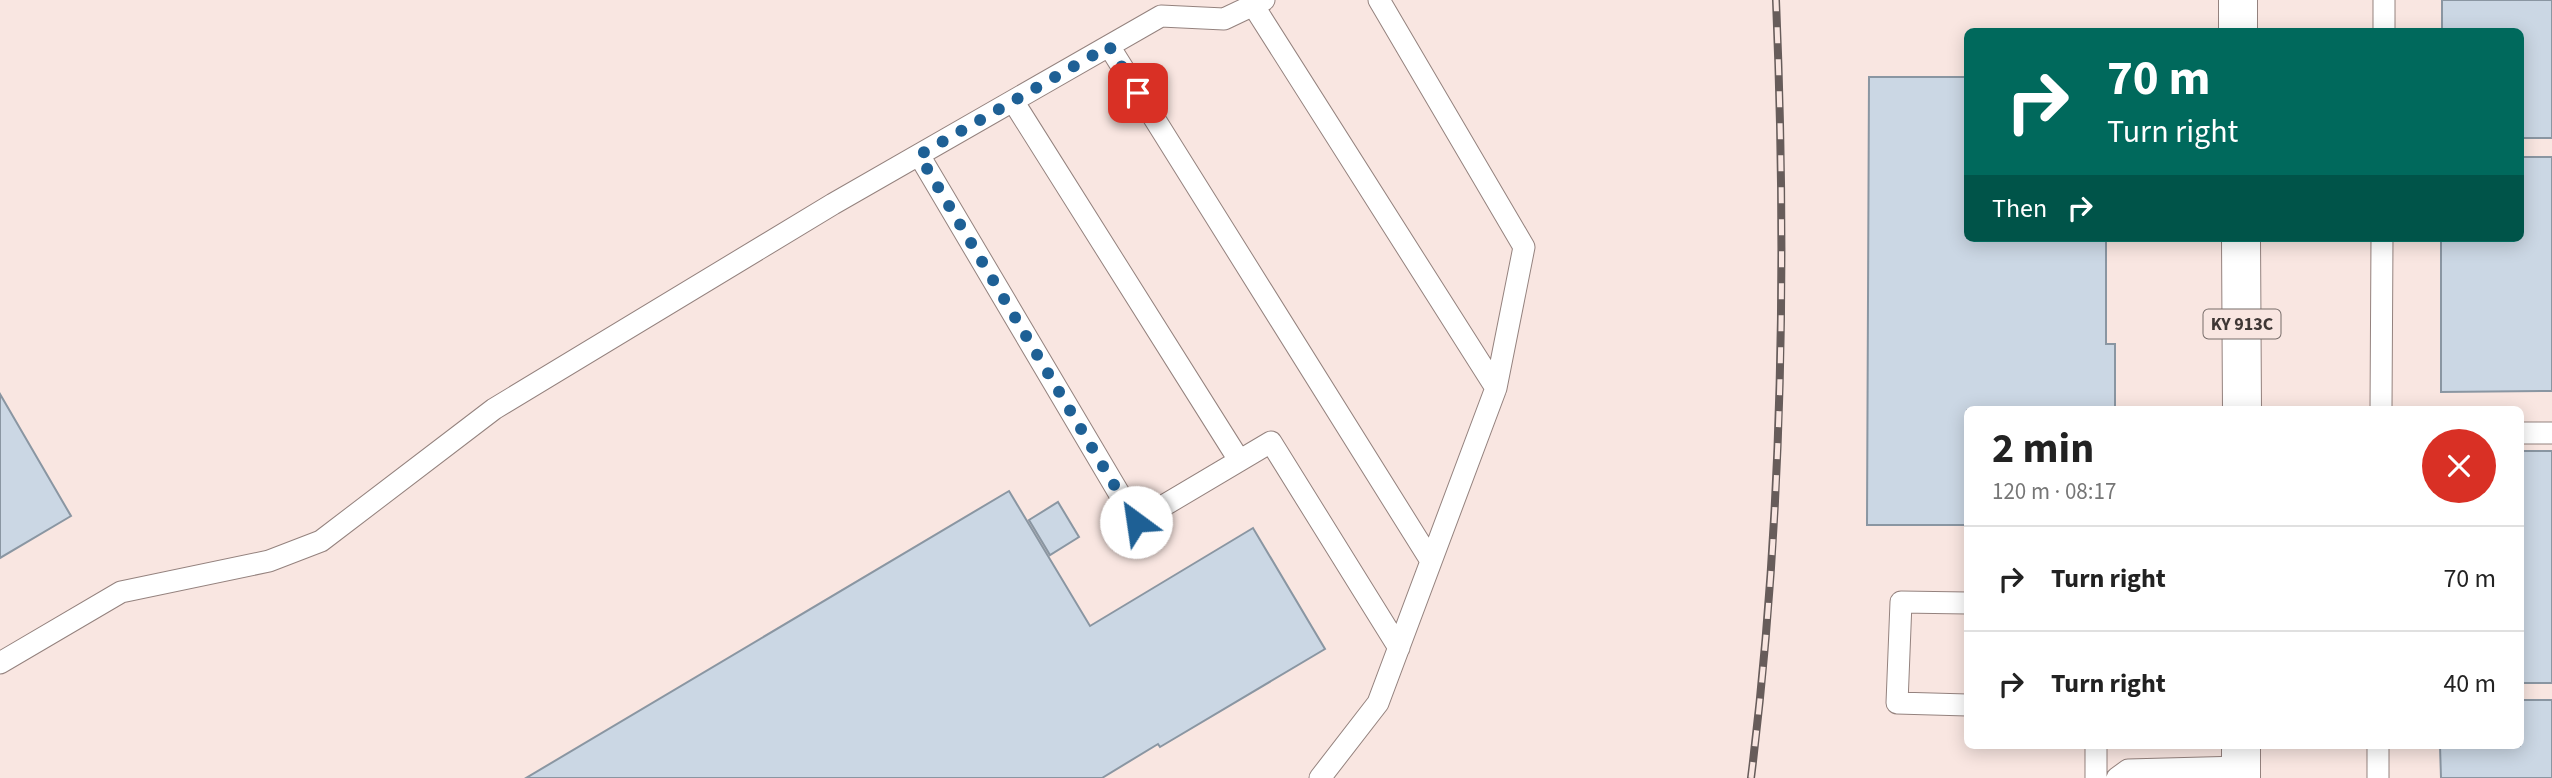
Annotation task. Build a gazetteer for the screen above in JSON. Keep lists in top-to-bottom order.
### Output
{
  "streets": {
    "main road": ["KY 913C"]
  },
  "page": {
    "turn": ["70 m", "Turn right"],
    "then": "Then",
    "heading": ["2 min", "120 m · 08:17"],
    "list": [
      {
        "name": "Turn right",
        "value": "70 m"
      },
      {
        "name": "Turn right",
        "value": "40 m"
      }
    ]
  }
}
